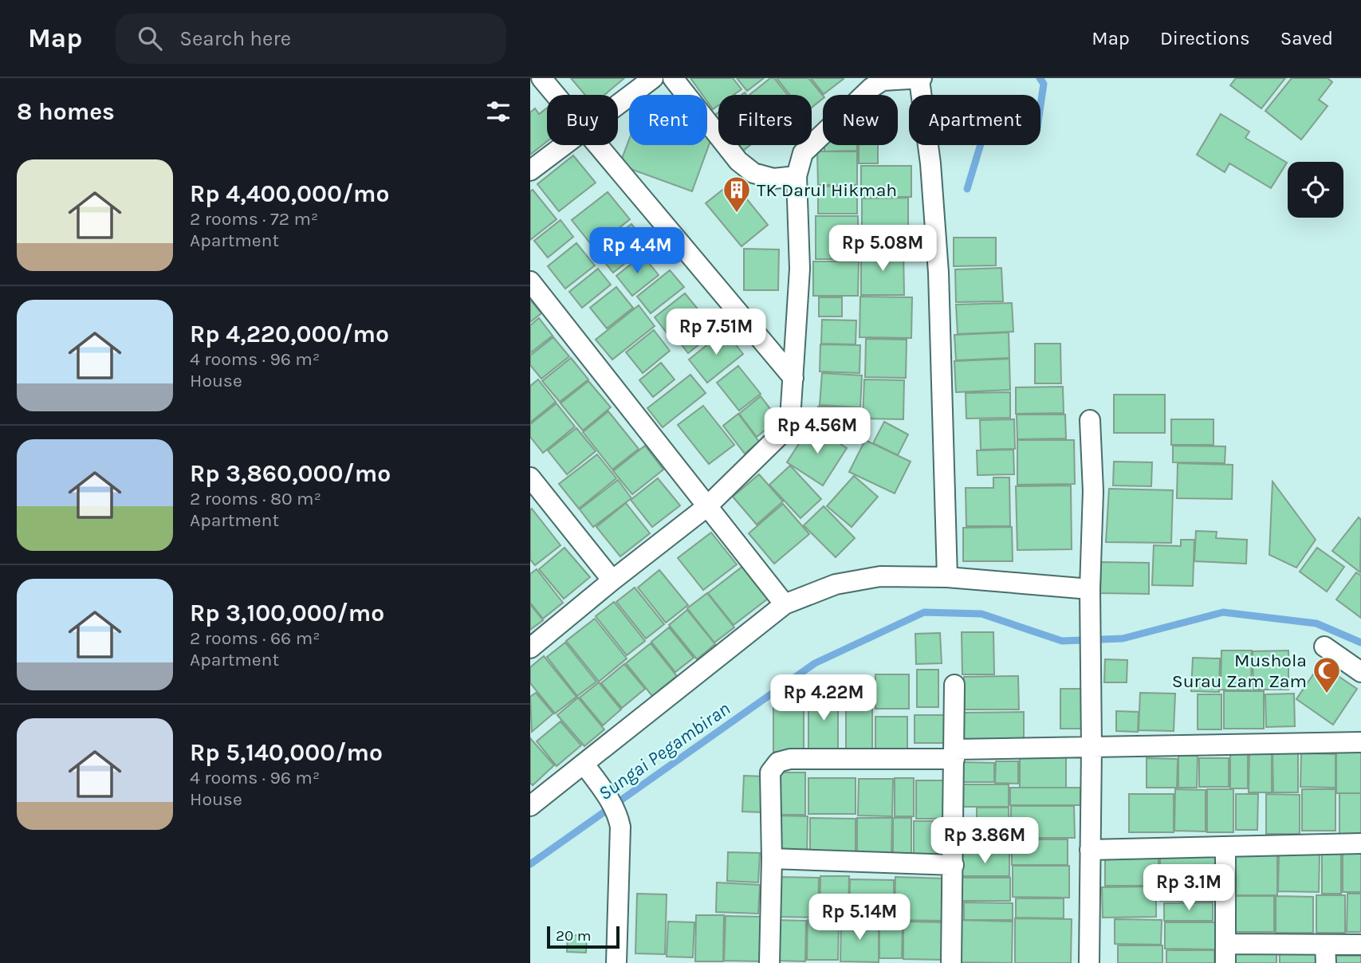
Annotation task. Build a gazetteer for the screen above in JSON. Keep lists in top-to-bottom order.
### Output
{
  "water": ["Sungai Pegambiran"],
  "places": {
    "building": ["TK Darul Hikmah"],
    "mosque": ["Mushola Surau Zam Zam"]
  },
  "scale_bar": "20 m",
  "page": {
    "header": "Map",
    "search": "Search here",
    "nav": ["Map", "Directions", "Saved"],
    "heading": "8 homes",
    "chip": [
      "Buy",
      "Rent",
      "Filters",
      "New",
      "Apartment"
    ],
    "list": [
      {
        "name": "Rp 4,400,000/mo",
        "note": "2 rooms · 72 m² · Apartment"
      },
      {
        "name": "Rp 4,220,000/mo",
        "note": "4 rooms · 96 m² · House"
      },
      {
        "name": "Rp 3,860,000/mo",
        "note": "2 rooms · 80 m² · Apartment"
      },
      {
        "name": "Rp 3,100,000/mo",
        "note": "2 rooms · 66 m² · Apartment"
      },
      {
        "name": "Rp 5,140,000/mo",
        "note": "4 rooms · 96 m² · House"
      }
    ],
    "price": [
      "Rp 5.08M",
      "Rp 4.4M",
      "Rp 7.51M",
      "Rp 4.56M",
      "Rp 4.22M",
      "Rp 3.86M",
      "Rp 3.1M",
      "Rp 5.14M"
    ],
    "scale": "20 m"
  }
}
